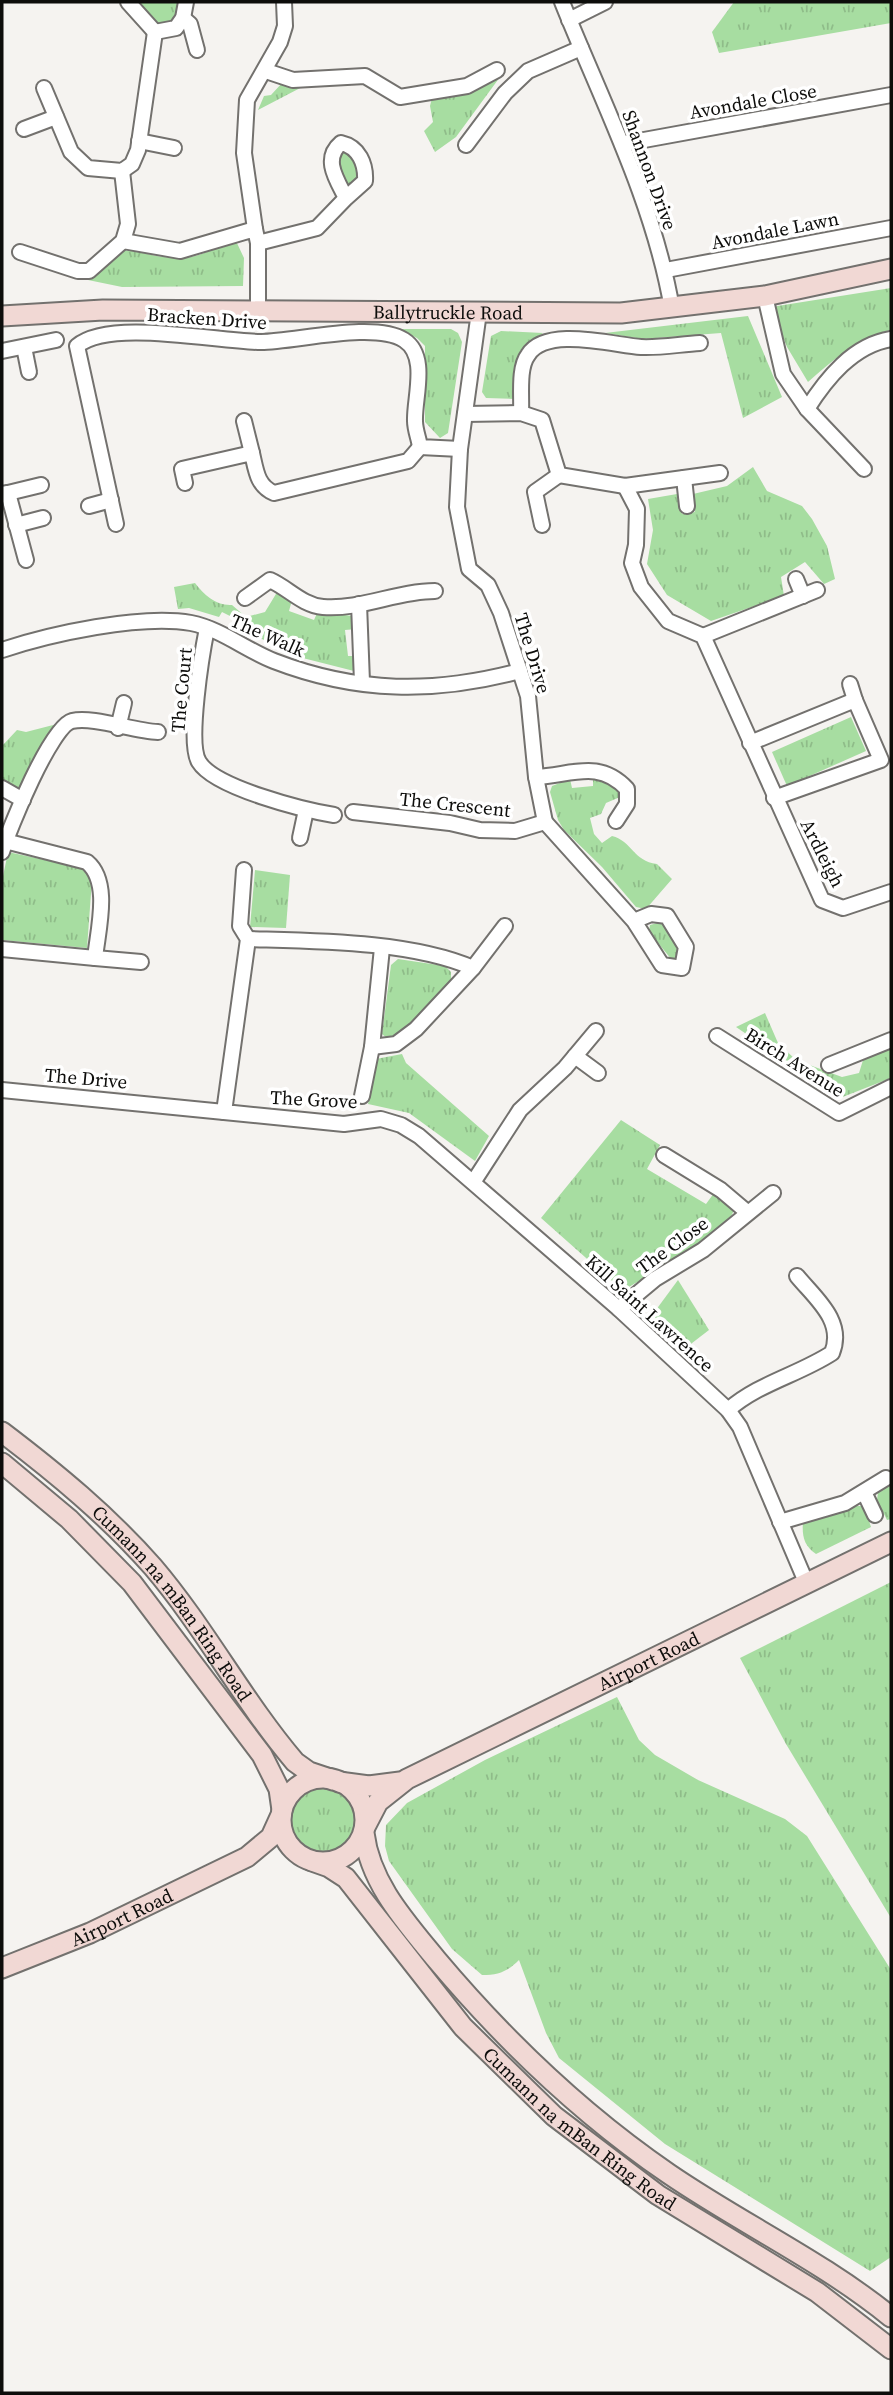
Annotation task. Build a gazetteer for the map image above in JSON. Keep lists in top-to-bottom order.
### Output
{
  "streets": {
    "main road": ["Ballytruckle Road", "Cumann na mBan Ring Road", "Airport Road"],
    "street": [
      "Avondale Close",
      "Shannon Drive",
      "Avondale Lawn",
      "Bracken Drive",
      "The Walk",
      "The Drive",
      "The Court",
      "The Crescent",
      "Ardleigh",
      "Birch Avenue",
      "The Grove",
      "The Close",
      "Kill Saint Lawrence"
    ]
  },
  "crossings": [
    ["Avondale Close", "Shannon Drive"],
    ["Shannon Drive", "Avondale Lawn"],
    ["Shannon Drive", "Ballytruckle Road"],
    ["Ballytruckle Road", "The Drive"],
    ["The Walk", "The Drive"],
    ["The Walk", "The Court"],
    ["The Drive", "The Crescent"],
    ["The Drive", "The Grove"],
    ["The Grove", "Kill Saint Lawrence"],
    ["The Close", "Kill Saint Lawrence"],
    ["Kill Saint Lawrence", "Airport Road"],
    ["Cumann na mBan Ring Road", "Airport Road"]
  ]
}
